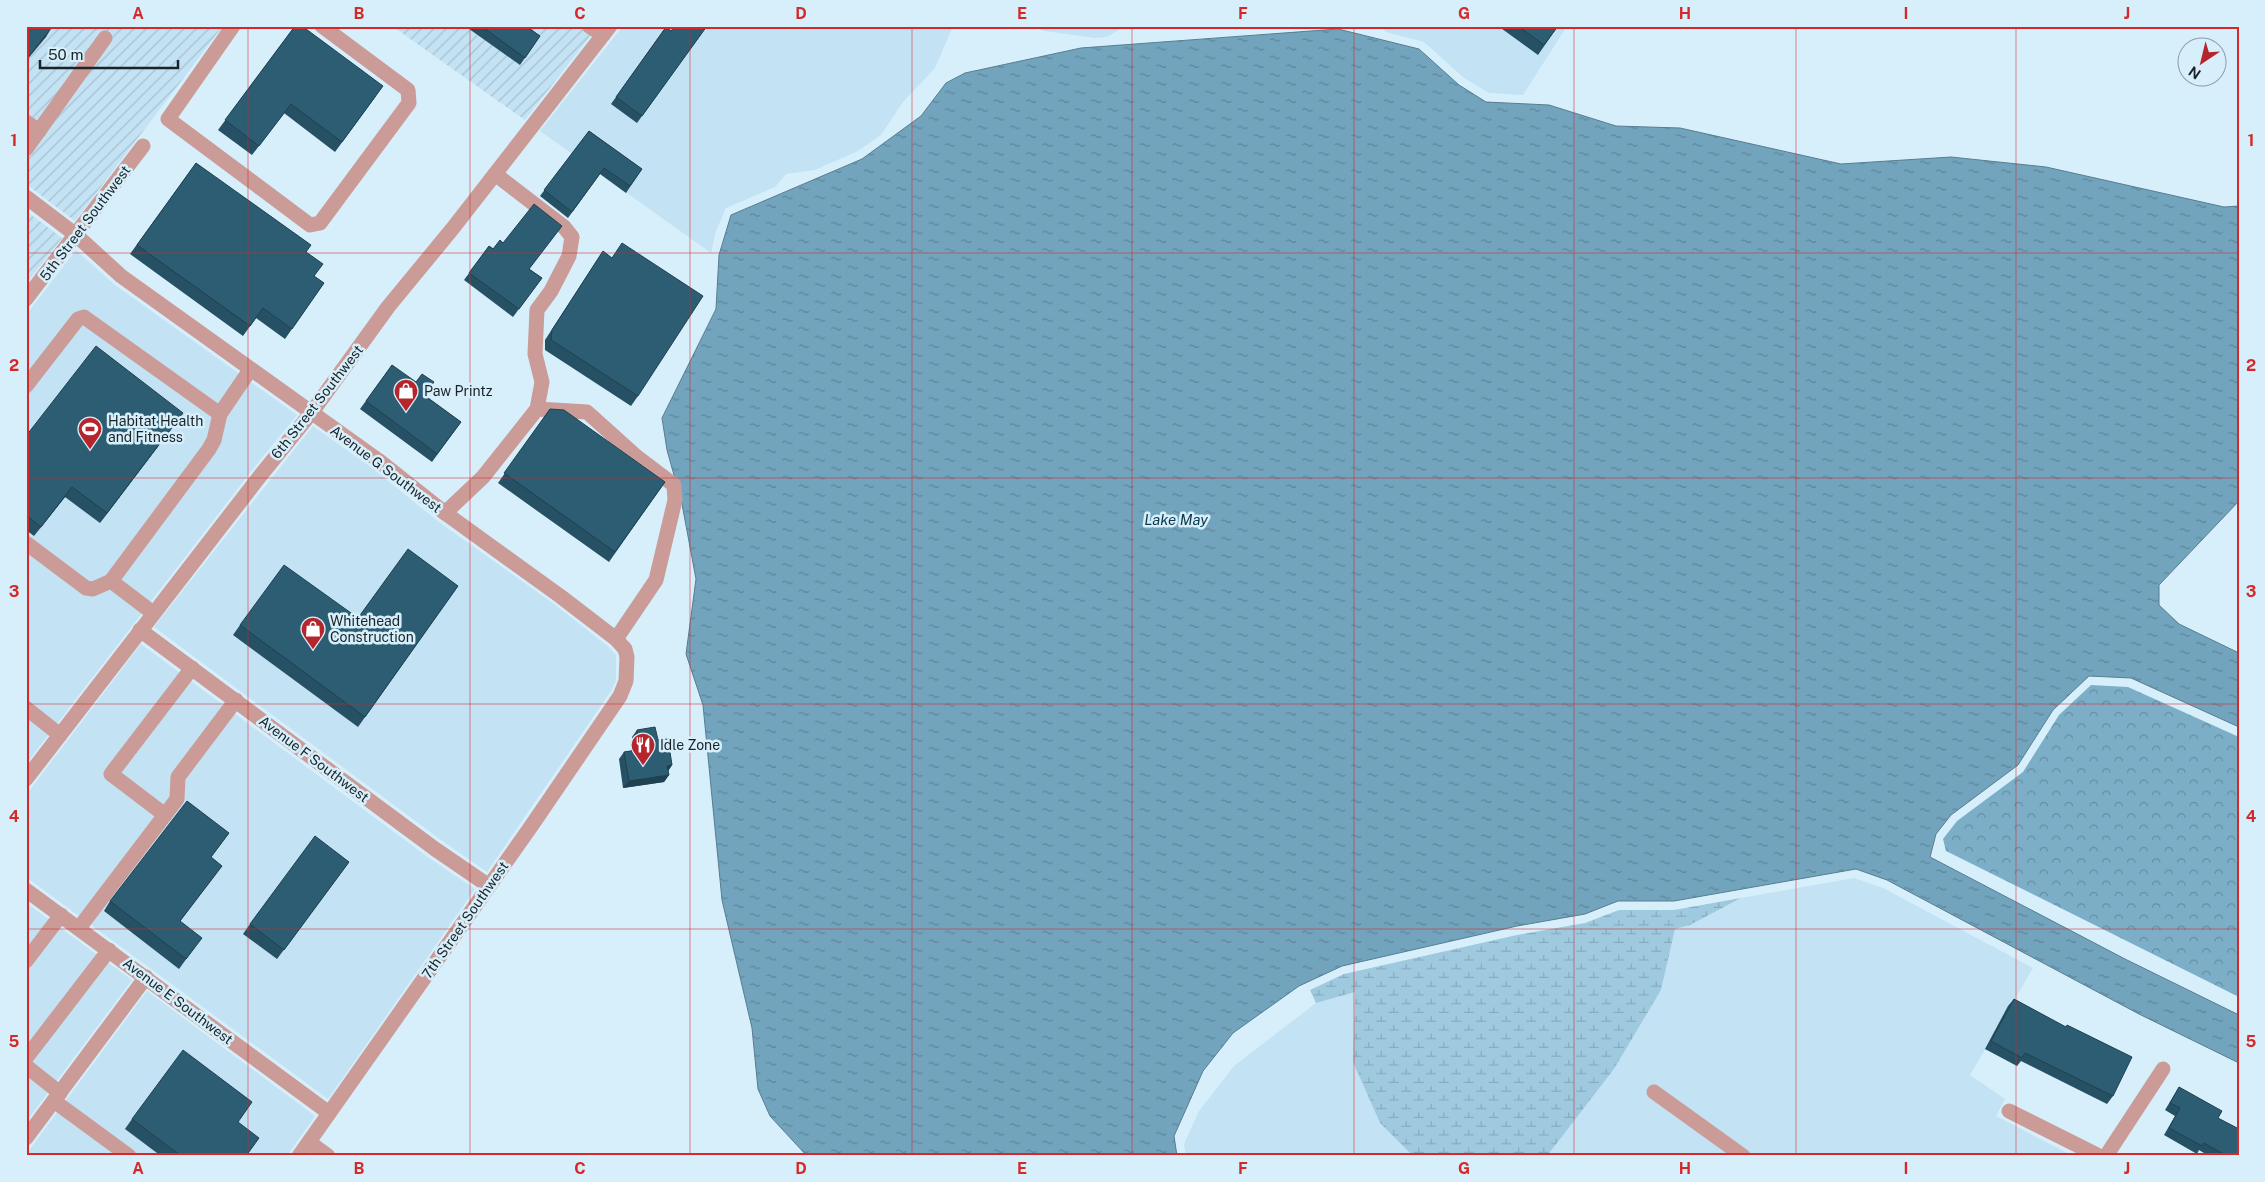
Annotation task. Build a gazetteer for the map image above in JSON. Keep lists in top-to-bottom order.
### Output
{
  "streets": {
    "street": [
      "5th Street Southwest",
      "6th Street Southwest",
      "Avenue G Southwest",
      "Avenue F Southwest",
      "7th Street Southwest",
      "Avenue E Southwest"
    ]
  },
  "crossings": [
    ["5th Street Southwest", "Avenue G Southwest"],
    ["6th Street Southwest", "Avenue G Southwest"],
    ["6th Street Southwest", "Avenue F Southwest"],
    ["Avenue G Southwest", "7th Street Southwest"],
    ["Avenue F Southwest", "7th Street Southwest"],
    ["7th Street Southwest", "Avenue E Southwest"]
  ],
  "water": ["Lake May"],
  "places": {
    "shop": ["Paw Printz", "Whitehead Construction"],
    "sports": ["Habitat Health and Fitness"],
    "restaurant": ["Idle Zone"]
  },
  "scale_bar": "50 m",
  "north": "bottom left",
  "grid": {
    "columns": [
      "A",
      "B",
      "C",
      "D",
      "E",
      "F",
      "G",
      "H",
      "I",
      "J"
    ],
    "rows": [
      "1",
      "2",
      "3",
      "4",
      "5"
    ]
  }
}
